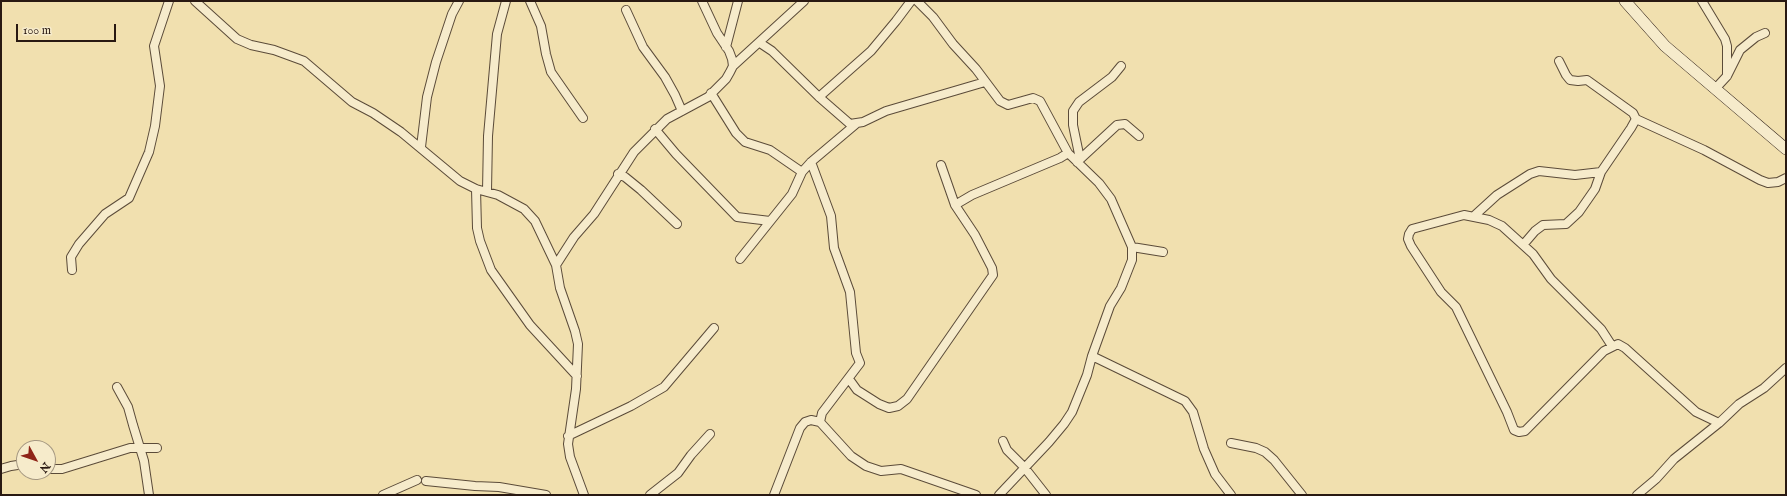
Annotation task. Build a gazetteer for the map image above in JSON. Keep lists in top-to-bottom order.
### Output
{
  "scale_bar": "100 m",
  "north": "bottom right"
}
